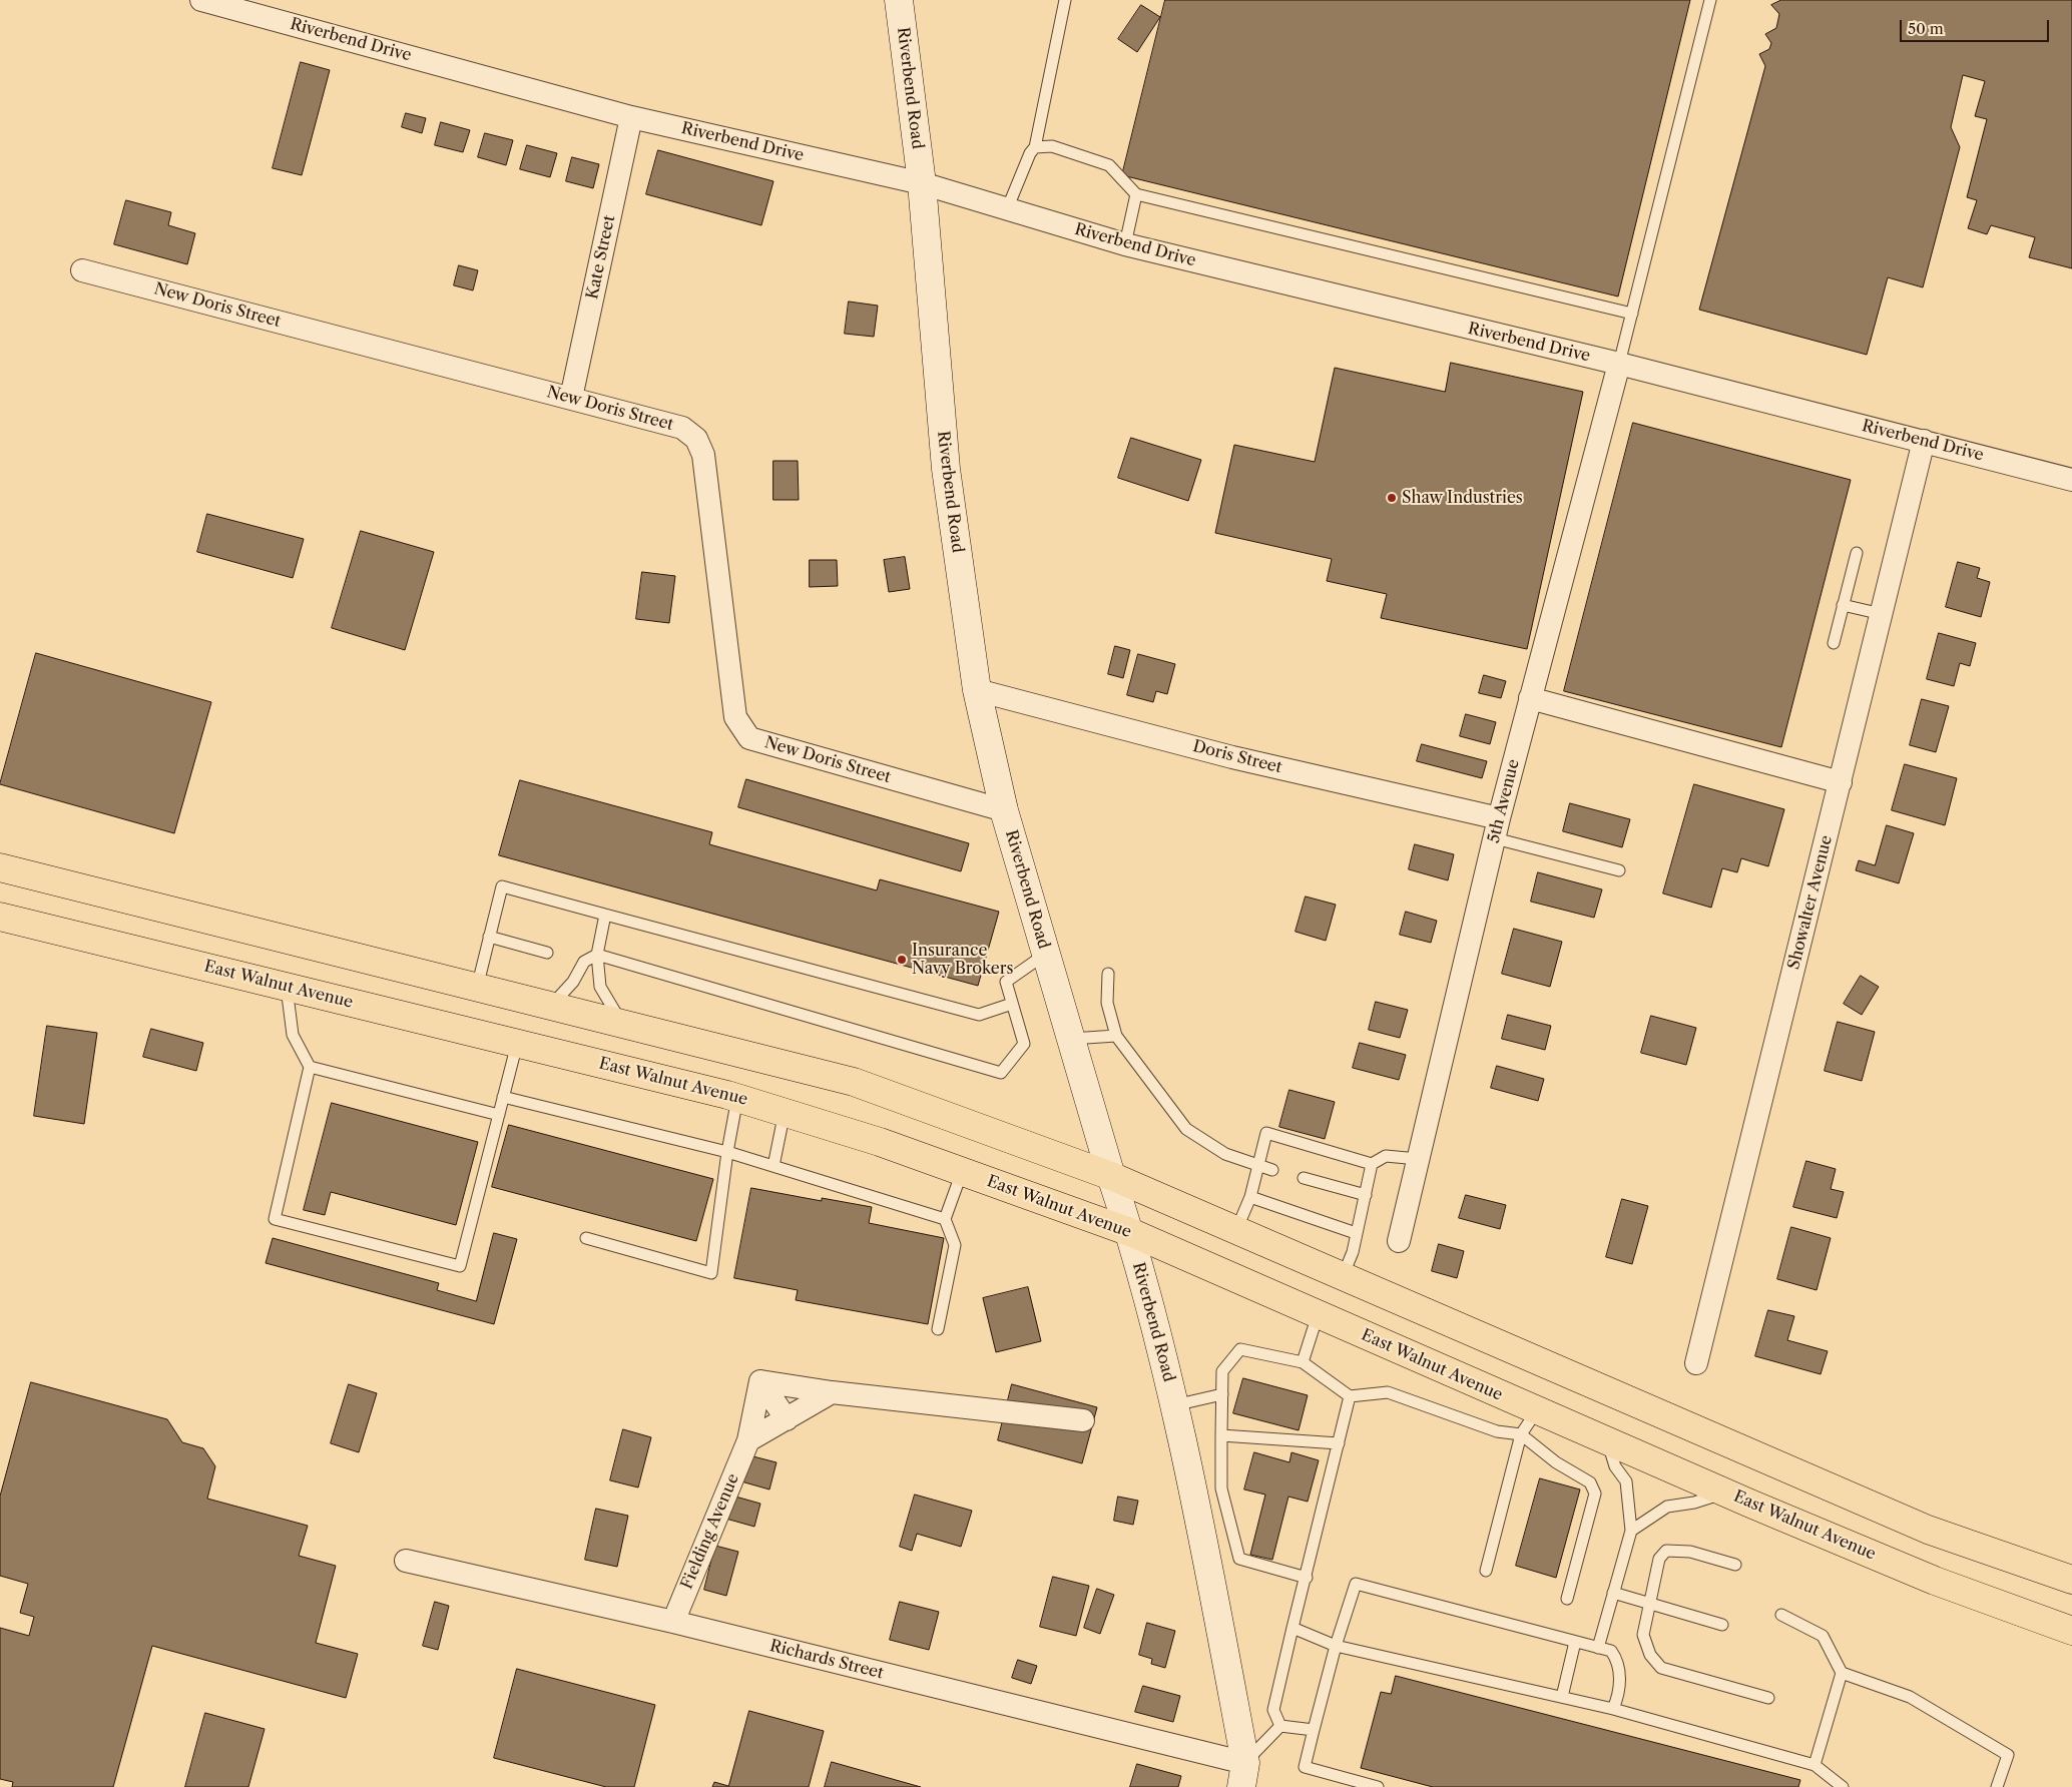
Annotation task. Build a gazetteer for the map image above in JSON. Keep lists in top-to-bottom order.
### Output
{
  "streets": {
    "main road": ["East Walnut Avenue"],
    "street": [
      "Riverbend Drive",
      "Riverbend Road",
      "Kate Street",
      "New Doris Street",
      "Doris Street",
      "5th Avenue",
      "Showalter Avenue",
      "Fielding Avenue",
      "Richards Street"
    ]
  },
  "crossings": [
    ["Riverbend Drive", "Riverbend Road"],
    ["Riverbend Drive", "Kate Street"],
    ["Riverbend Drive", "5th Avenue"],
    ["Riverbend Drive", "Showalter Avenue"],
    ["Riverbend Road", "New Doris Street"],
    ["Riverbend Road", "Doris Street"],
    ["Riverbend Road", "East Walnut Avenue"],
    ["Riverbend Road", "Richards Street"],
    ["Kate Street", "New Doris Street"],
    ["Doris Street", "5th Avenue"],
    ["Fielding Avenue", "Richards Street"]
  ],
  "places": ["Shaw Industries", "Insurance Navy Brokers"],
  "scale_bar": "50 m"
}
